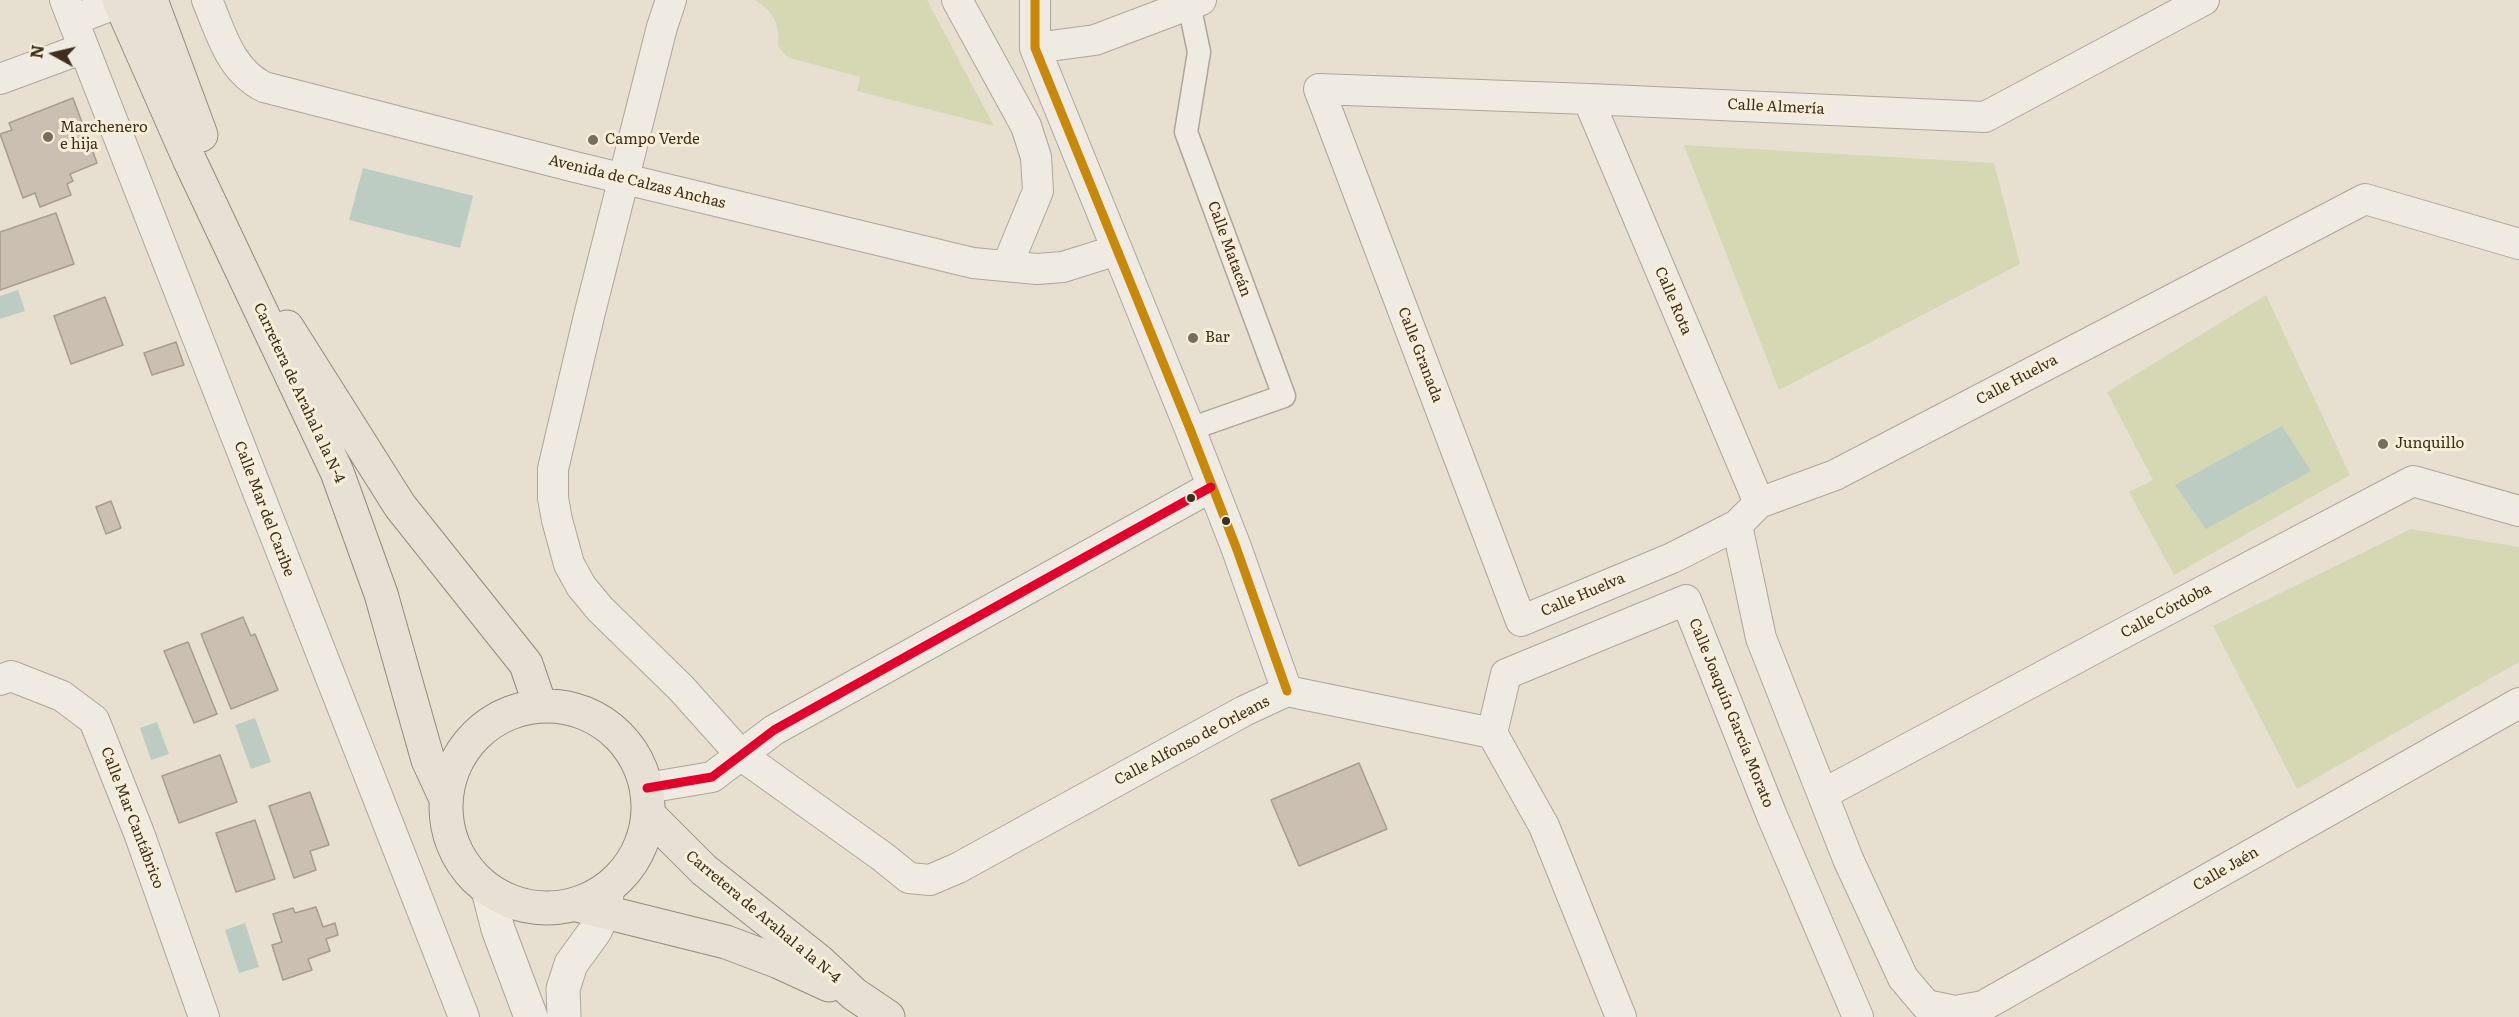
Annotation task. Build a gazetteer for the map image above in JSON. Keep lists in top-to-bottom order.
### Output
{
  "streets": {
    "main road": ["Carretera de Arahal a la N-4"],
    "street": [
      "Calle Almería",
      "Avenida de Calzas Anchas",
      "Calle Matacán",
      "Calle Rota",
      "Calle Granada",
      "Calle Huelva",
      "Calle Mar del Caribe",
      "Calle Córdoba",
      "Calle Joaquín García Morato",
      "Calle Alfonso de Orleans",
      "Calle Mar Cantábrico",
      "Calle Jaén"
    ]
  },
  "crossings": [
    ["Calle Almería", "Calle Rota"],
    ["Calle Almería", "Calle Granada"],
    ["Calle Rota", "Calle Huelva"],
    ["Calle Granada", "Calle Huelva"],
    ["Calle Córdoba", "Calle Jaén"],
    ["Calle Joaquín García Morato", "Calle Alfonso de Orleans"]
  ],
  "places": [
    "Marchenero e hija",
    "Campo Verde",
    "Bar",
    "Junquillo"
  ],
  "north": "left"
}
